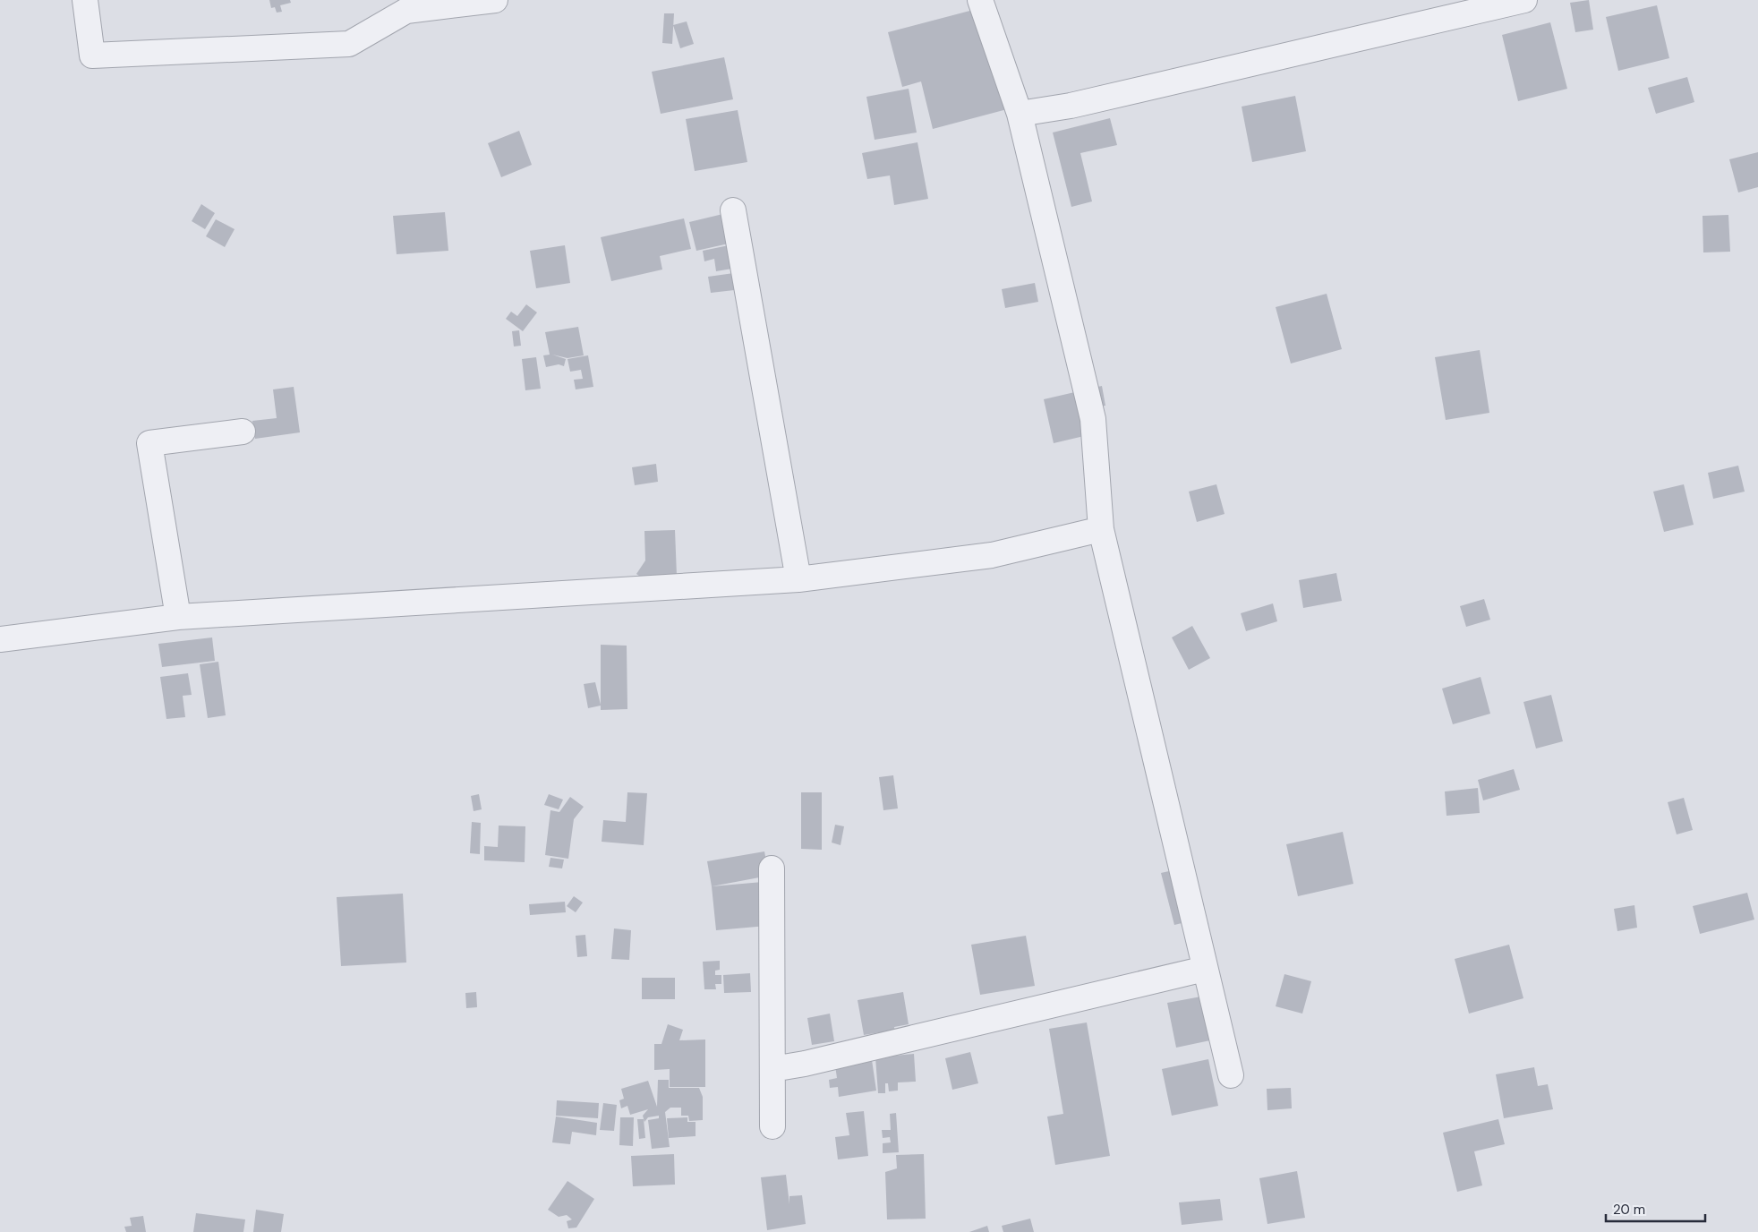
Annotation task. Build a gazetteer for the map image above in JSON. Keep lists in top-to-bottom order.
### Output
{
  "scale_bar": "20 m"
}
